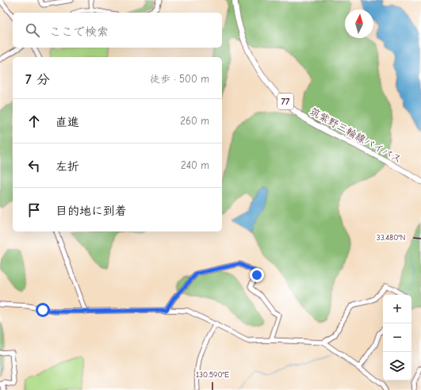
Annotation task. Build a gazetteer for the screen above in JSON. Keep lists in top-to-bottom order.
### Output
{
  "streets": {
    "main road": ["77", "筑紫野三輪線バイパス"]
  },
  "north": "top",
  "page": {
    "search": "ここで検索",
    "heading": ["7 分", "徒歩 · 500 m"],
    "list": [
      ["直進", "260 m"],
      ["左折", "240 m"],
      "目的地に到着"
    ],
    "map_buttons": ["+", "−"]
  },
  "coordinates": ["33.480°N", "130.590°E"]
}
